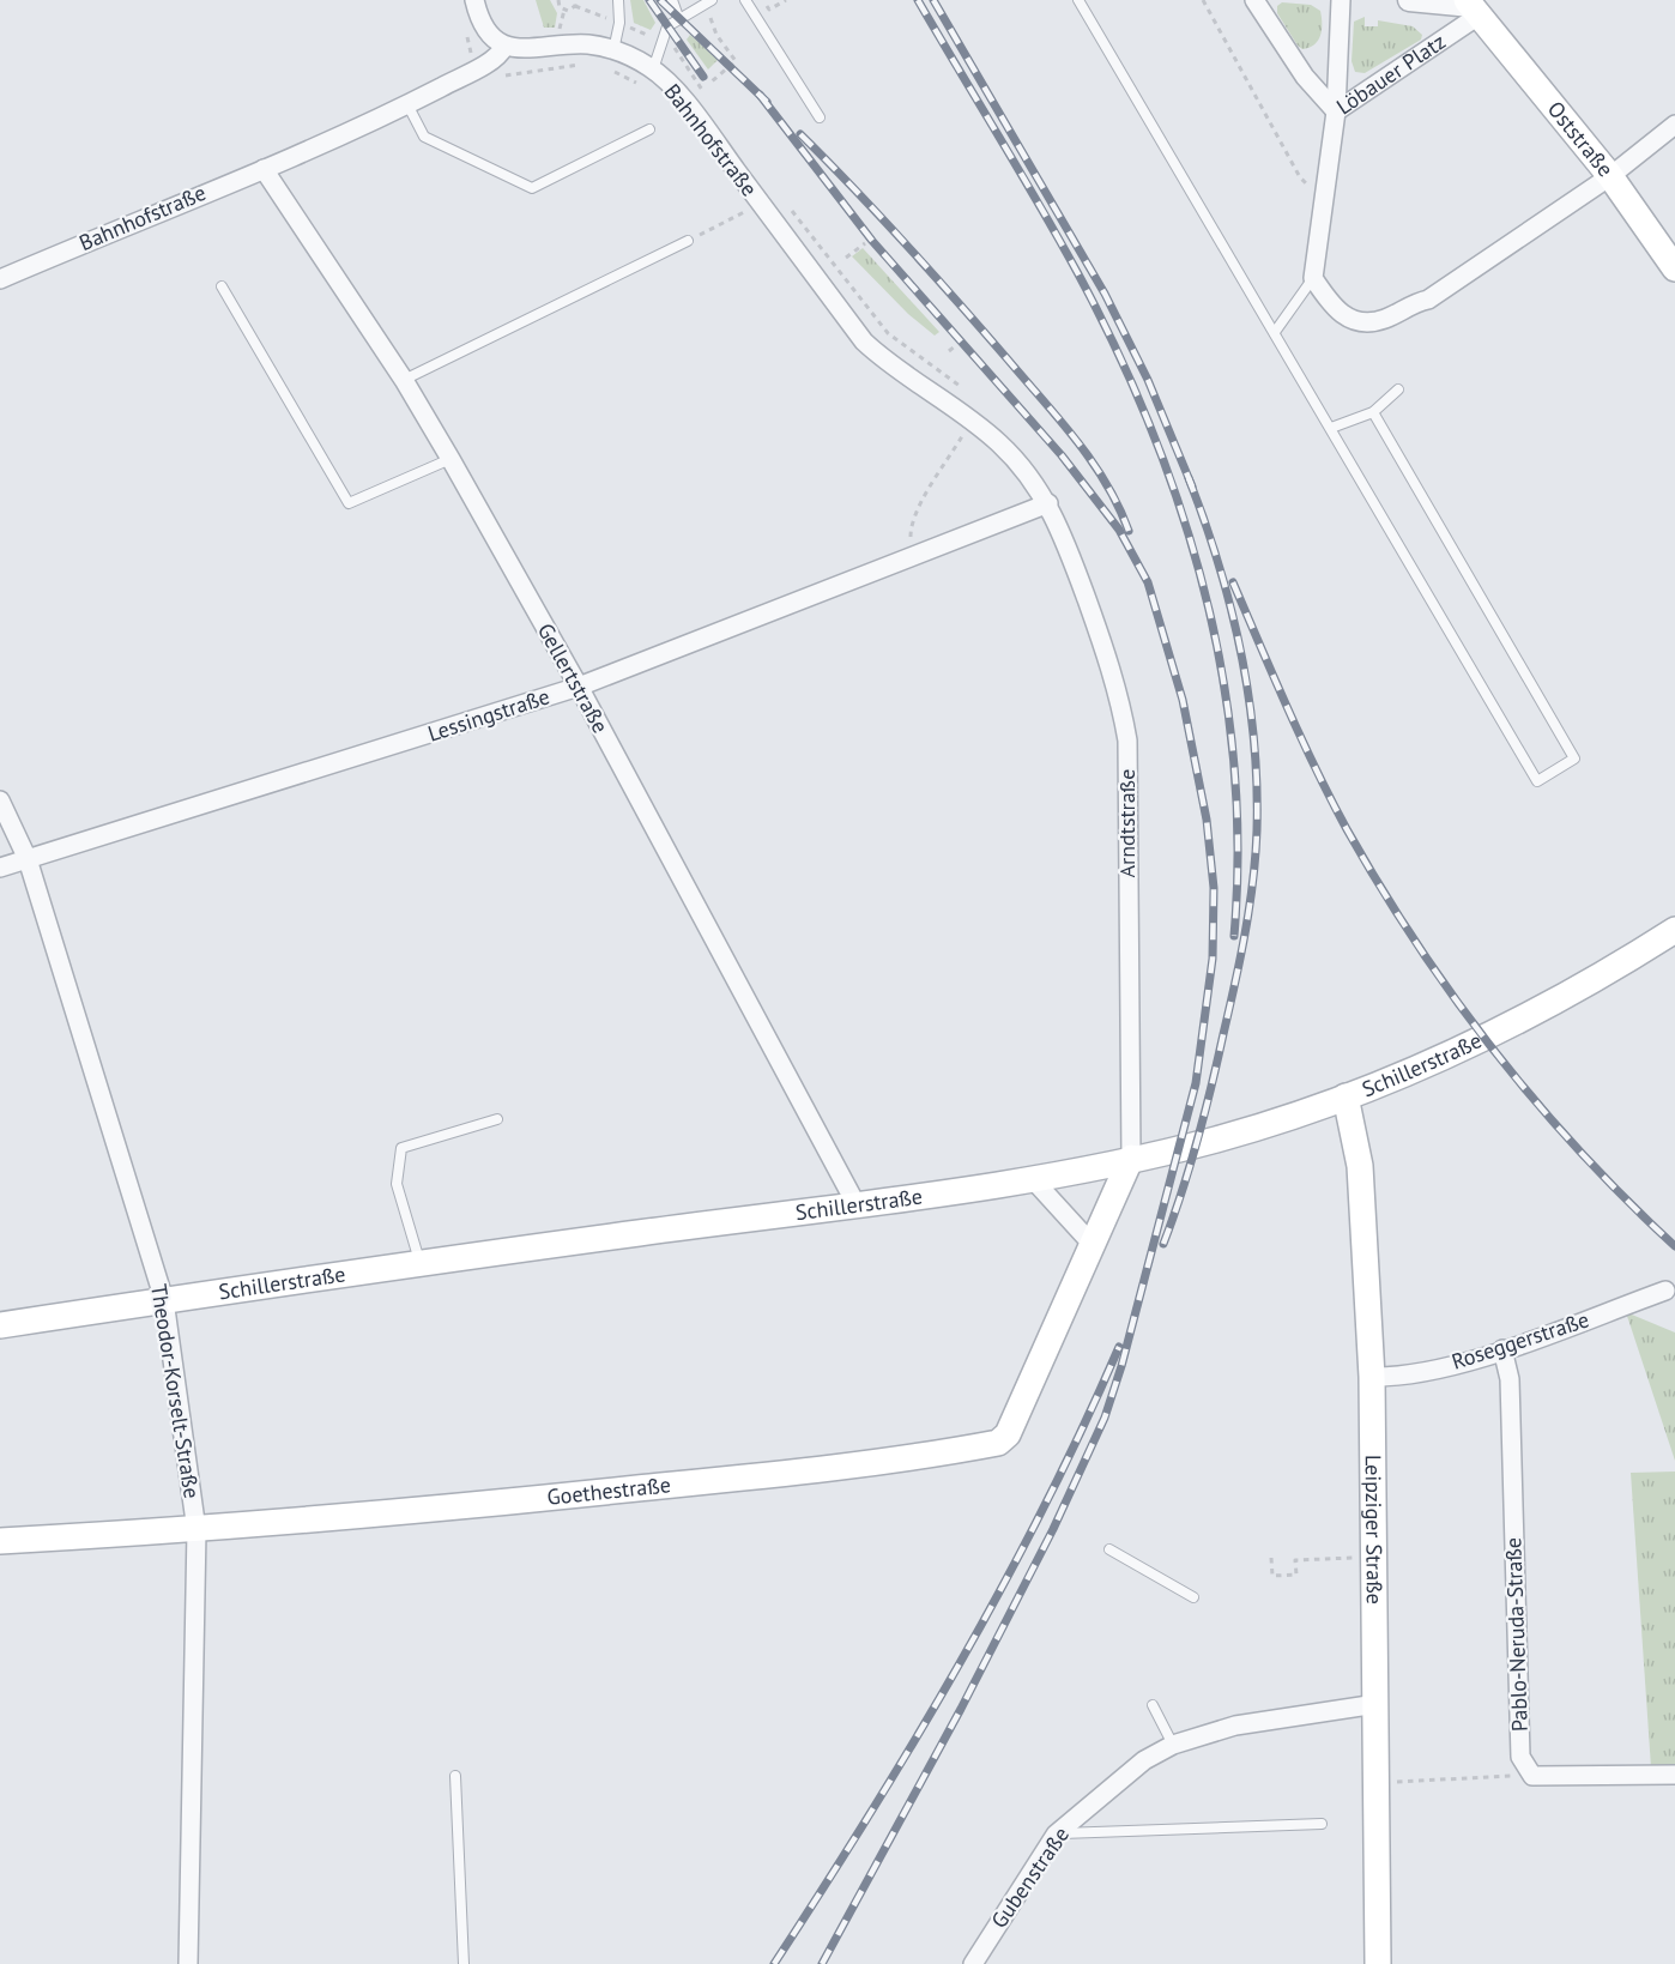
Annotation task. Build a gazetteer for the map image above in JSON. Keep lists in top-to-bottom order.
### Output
{
  "streets": {
    "main road": [
      "Oststraße",
      "Schillerstraße",
      "Goethestraße",
      "Leipziger Straße"
    ],
    "street": [
      "Löbauer Platz",
      "Bahnhofstraße",
      "Gellertstraße",
      "Lessingstraße",
      "Arndtstraße",
      "Roseggerstraße",
      "Theodor-Korselt-Straße",
      "Pablo-Neruda-Straße",
      "Gubenstraße"
    ]
  },
  "crossings": [
    ["Löbauer Platz", "Oststraße"],
    ["Bahnhofstraße", "Gellertstraße"],
    ["Bahnhofstraße", "Lessingstraße"],
    ["Bahnhofstraße", "Arndtstraße"],
    ["Gellertstraße", "Lessingstraße"],
    ["Gellertstraße", "Schillerstraße"],
    ["Lessingstraße", "Arndtstraße"],
    ["Lessingstraße", "Theodor-Korselt-Straße"],
    ["Arndtstraße", "Schillerstraße"],
    ["Arndtstraße", "Goethestraße"],
    ["Schillerstraße", "Theodor-Korselt-Straße"],
    ["Schillerstraße", "Goethestraße"],
    ["Schillerstraße", "Leipziger Straße"],
    ["Roseggerstraße", "Leipziger Straße"],
    ["Roseggerstraße", "Pablo-Neruda-Straße"],
    ["Theodor-Korselt-Straße", "Goethestraße"],
    ["Leipziger Straße", "Gubenstraße"]
  ]
}
